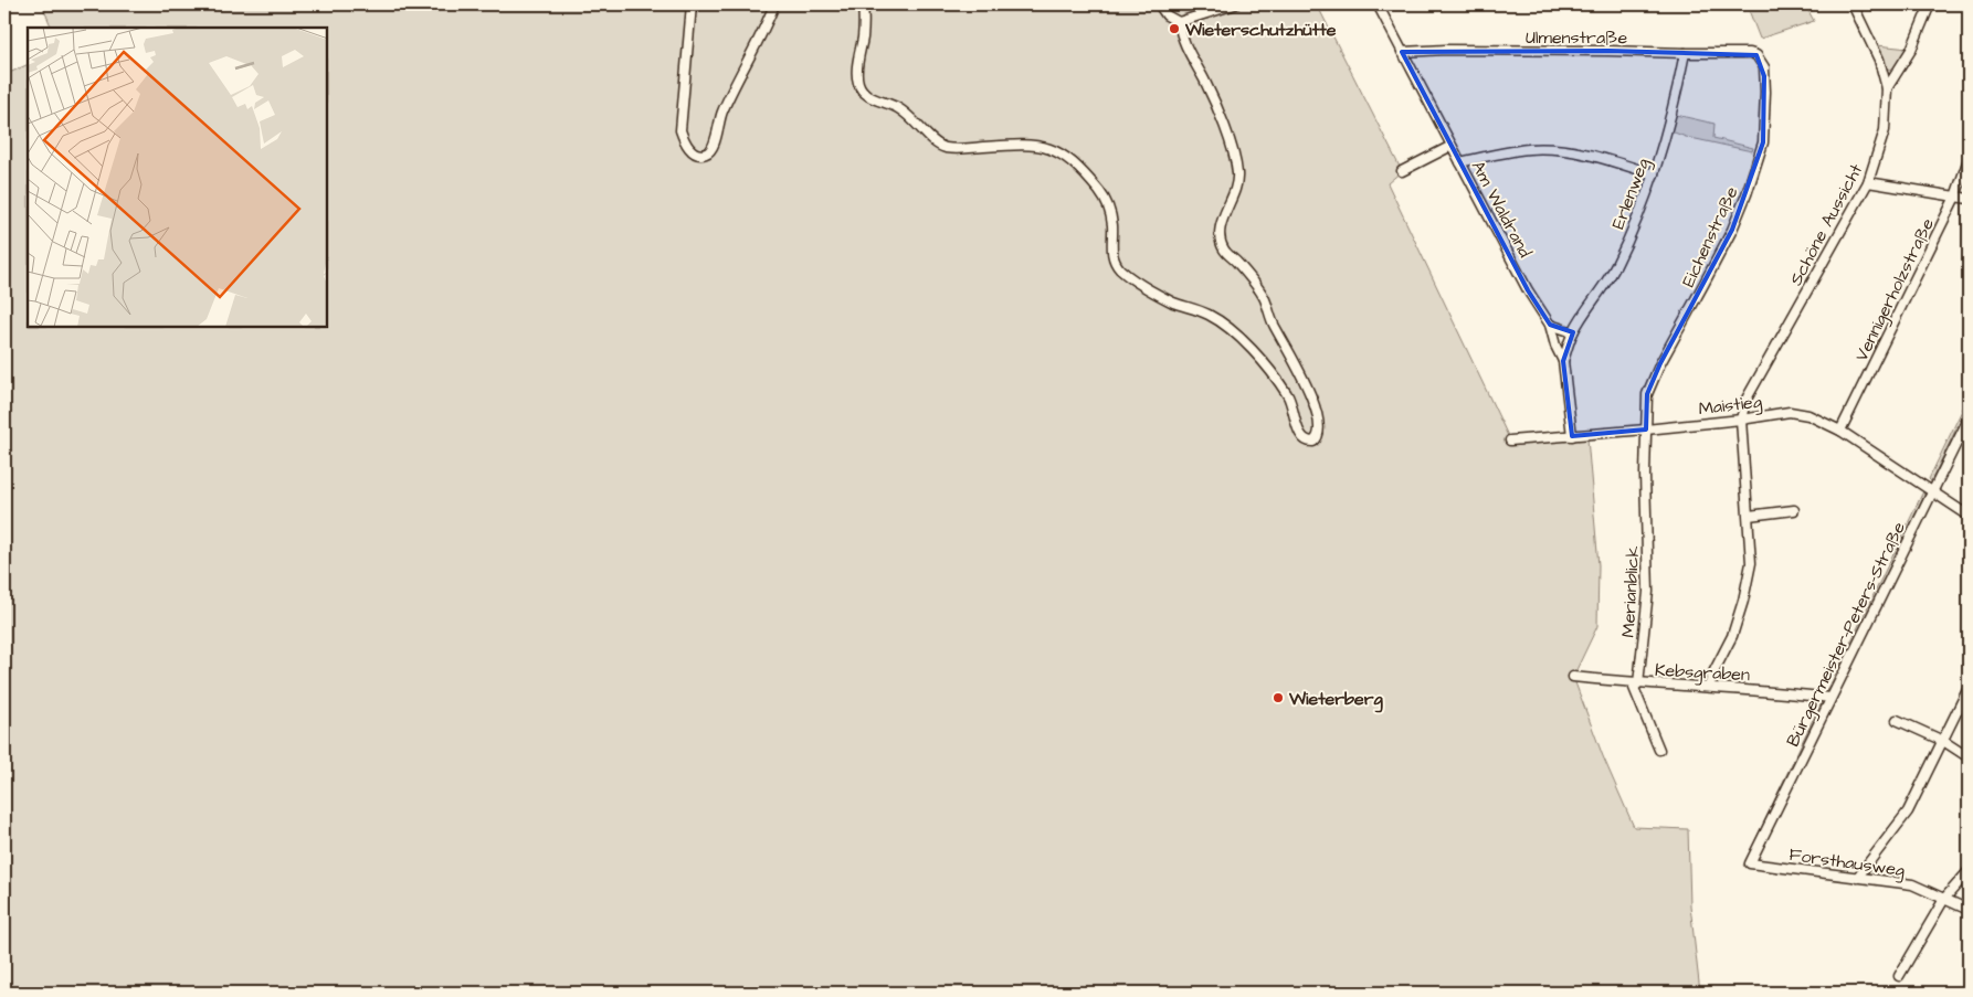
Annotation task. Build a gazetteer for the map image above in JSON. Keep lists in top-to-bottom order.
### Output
{
  "streets": {
    "street": [
      "Ulmenstraße",
      "Erlenweg",
      "Am Waldrand",
      "Schöne Aussicht",
      "Eichenstraße",
      "Vennigerholzstraße",
      "Maistieg",
      "Merianblick",
      "Bürgermeister-Peters-Straße",
      "Kebsgraben",
      "Forsthausweg"
    ]
  },
  "crossings": [
    ["Ulmenstraße", "Erlenweg"],
    ["Ulmenstraße", "Am Waldrand"],
    ["Ulmenstraße", "Eichenstraße"],
    ["Erlenweg", "Am Waldrand"],
    ["Am Waldrand", "Maistieg"],
    ["Schöne Aussicht", "Maistieg"],
    ["Eichenstraße", "Maistieg"],
    ["Eichenstraße", "Merianblick"],
    ["Vennigerholzstraße", "Maistieg"],
    ["Maistieg", "Merianblick"],
    ["Maistieg", "Bürgermeister-Peters-Straße"],
    ["Merianblick", "Kebsgraben"],
    ["Bürgermeister-Peters-Straße", "Kebsgraben"],
    ["Bürgermeister-Peters-Straße", "Forsthausweg"]
  ],
  "places": ["Wieterschutzhütte", "Wieterberg"]
}
